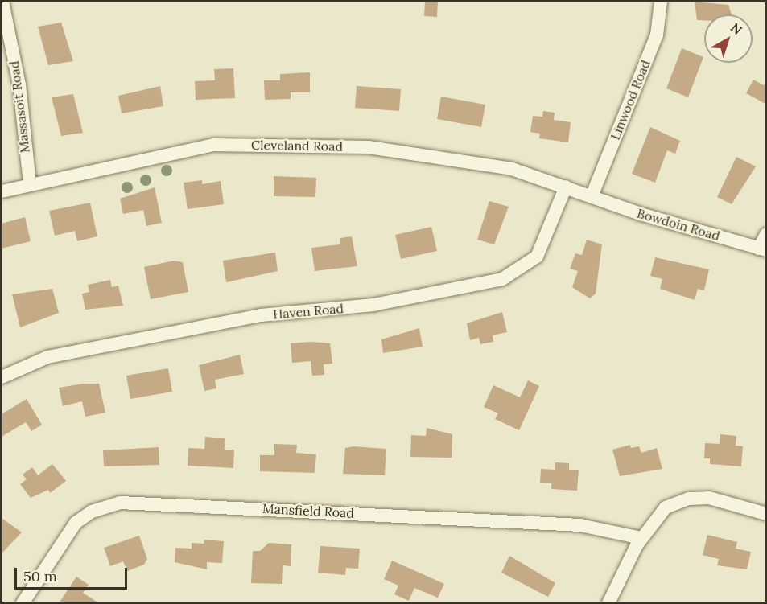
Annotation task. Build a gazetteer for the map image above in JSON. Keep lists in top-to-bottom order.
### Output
{
  "streets": {
    "street": [
      "Linwood Road",
      "Massasoit Road",
      "Cleveland Road",
      "Bowdoin Road",
      "Haven Road",
      "Mansfield Road"
    ]
  },
  "crossings": [
    ["Linwood Road", "Cleveland Road"],
    ["Linwood Road", "Bowdoin Road"],
    ["Massasoit Road", "Cleveland Road"],
    ["Cleveland Road", "Bowdoin Road"],
    ["Cleveland Road", "Haven Road"]
  ],
  "scale_bar": "50 m",
  "north": "top right"
}
